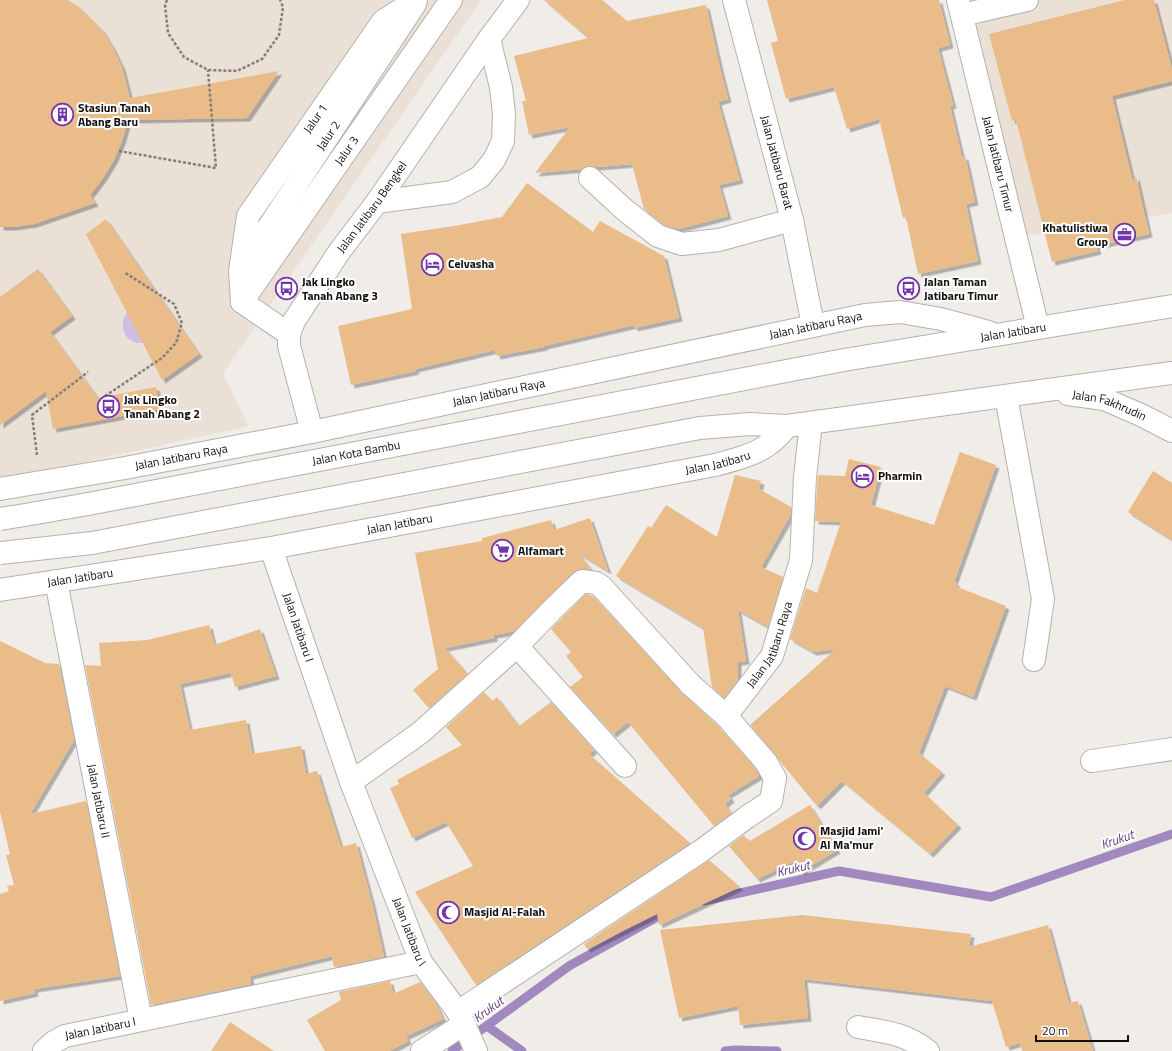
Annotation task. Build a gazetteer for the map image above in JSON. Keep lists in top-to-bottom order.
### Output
{
  "streets": {
    "main road": [
      "Jalur 1",
      "Jalur 2",
      "Jalur 3",
      "Jalan Jatibaru Barat",
      "Jalan Jatibaru Timur",
      "Jalan Jatibaru Bengkel",
      "Jalan Jatibaru Raya",
      "Jalan Jatibaru",
      "Jalan Fakhrudin",
      "Jalan Kota Bambu",
      "Jalan Jatibaru I",
      "Jalan Jatibaru II"
    ]
  },
  "crossings": [
    ["Jalur 1", "Jalur 2"],
    ["Jalan Jatibaru Barat", "Jalan Jatibaru Raya"],
    ["Jalan Jatibaru Timur", "Jalan Jatibaru"],
    ["Jalan Jatibaru Bengkel", "Jalan Jatibaru Raya"],
    ["Jalan Jatibaru Raya", "Jalan Jatibaru"],
    ["Jalan Jatibaru", "Jalan Kota Bambu"],
    ["Jalan Jatibaru", "Jalan Jatibaru I"],
    ["Jalan Jatibaru", "Jalan Jatibaru II"],
    ["Jalan Jatibaru I", "Jalan Jatibaru II"]
  ],
  "water": ["Krukut"],
  "places": {
    "building": ["Stasiun Tanah Abang Baru"],
    "office": ["Khatulistiwa Group"],
    "hotel": ["Celvasha", "Pharmin"],
    "bus stop": ["Jak Lingko Tanah Abang 3", "Jalan Taman Jatibaru Timur", "Jak Lingko Tanah Abang 2"],
    "supermarket": ["Alfamart"],
    "mosque": ["Masjid Jami' Al Ma'mur", "Masjid Al-Falah"]
  },
  "scale_bar": "20 m"
}
